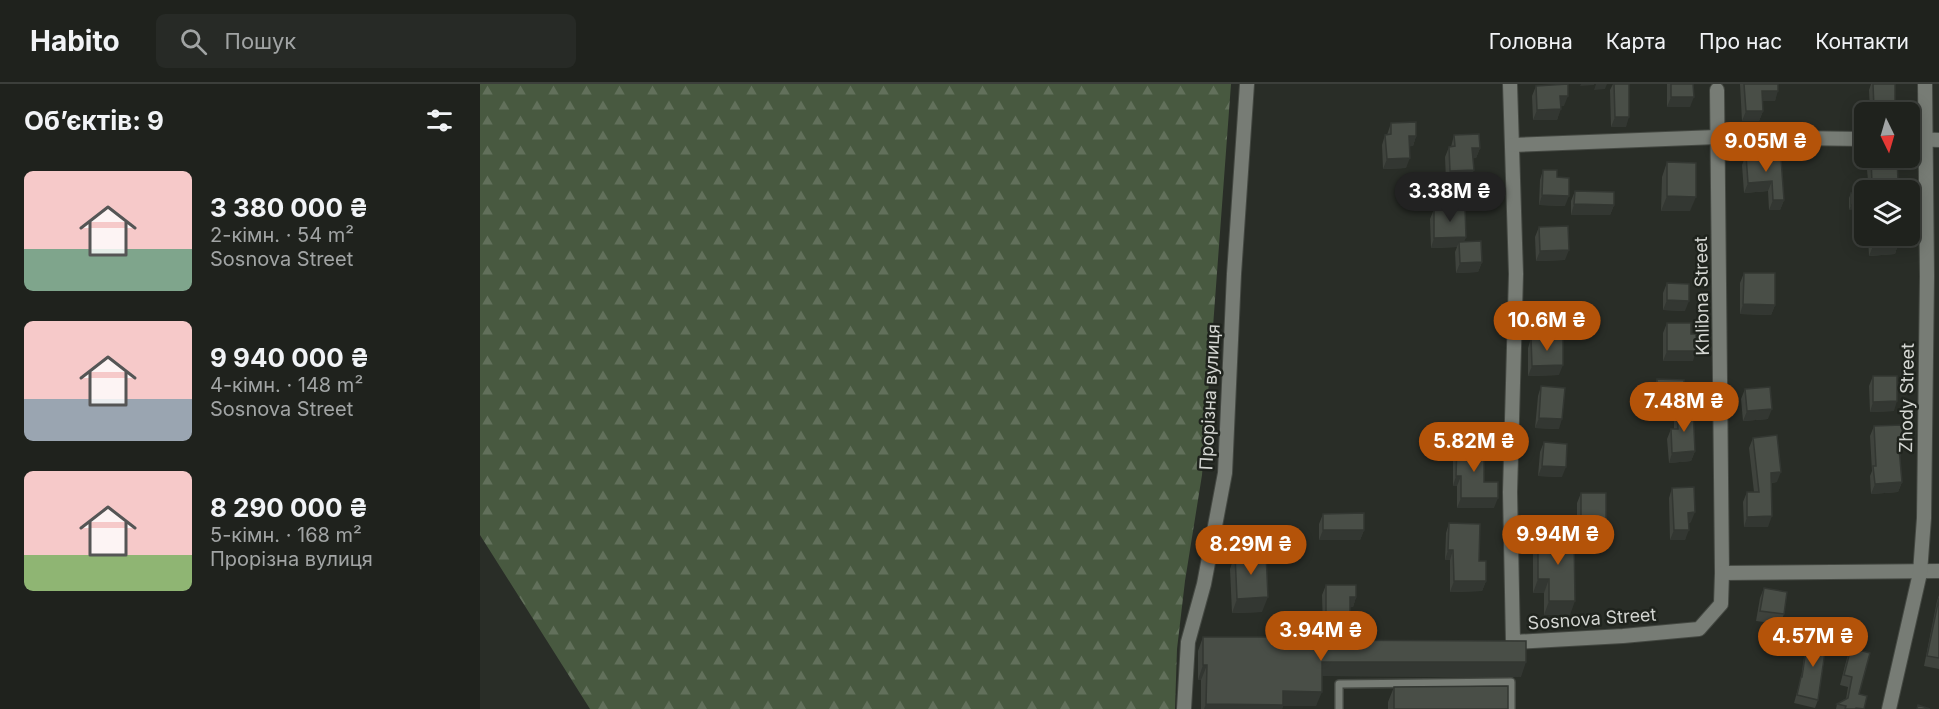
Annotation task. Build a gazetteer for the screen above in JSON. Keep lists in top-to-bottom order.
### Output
{
  "streets": {
    "street": [
      "Khlibna Street",
      "Прорізна вулиця",
      "Zhody Street",
      "Sosnova Street"
    ]
  },
  "crossings": [
    ["Khlibna Street", "Sosnova Street"]
  ],
  "north": "bottom",
  "page": {
    "header": "Habito",
    "search": "Пошук",
    "nav": [
      "Головна",
      "Карта",
      "Про нас",
      "Контакти"
    ],
    "heading": "Об’єктів: 9",
    "price": [
      "9.05M ₴",
      "3.38M ₴",
      "10.6M ₴",
      "7.48M ₴",
      "5.82M ₴",
      "9.94M ₴",
      "8.29M ₴",
      "3.94M ₴",
      "4.57M ₴"
    ],
    "list": [
      {
        "name": "3 380 000 ₴",
        "note": "2-кімн. · 54 m² · Sosnova Street"
      },
      {
        "name": "9 940 000 ₴",
        "note": "4-кімн. · 148 m² · Sosnova Street"
      },
      {
        "name": "8 290 000 ₴",
        "note": "5-кімн. · 168 m² · Прорізна вулиця"
      }
    ]
  }
}
